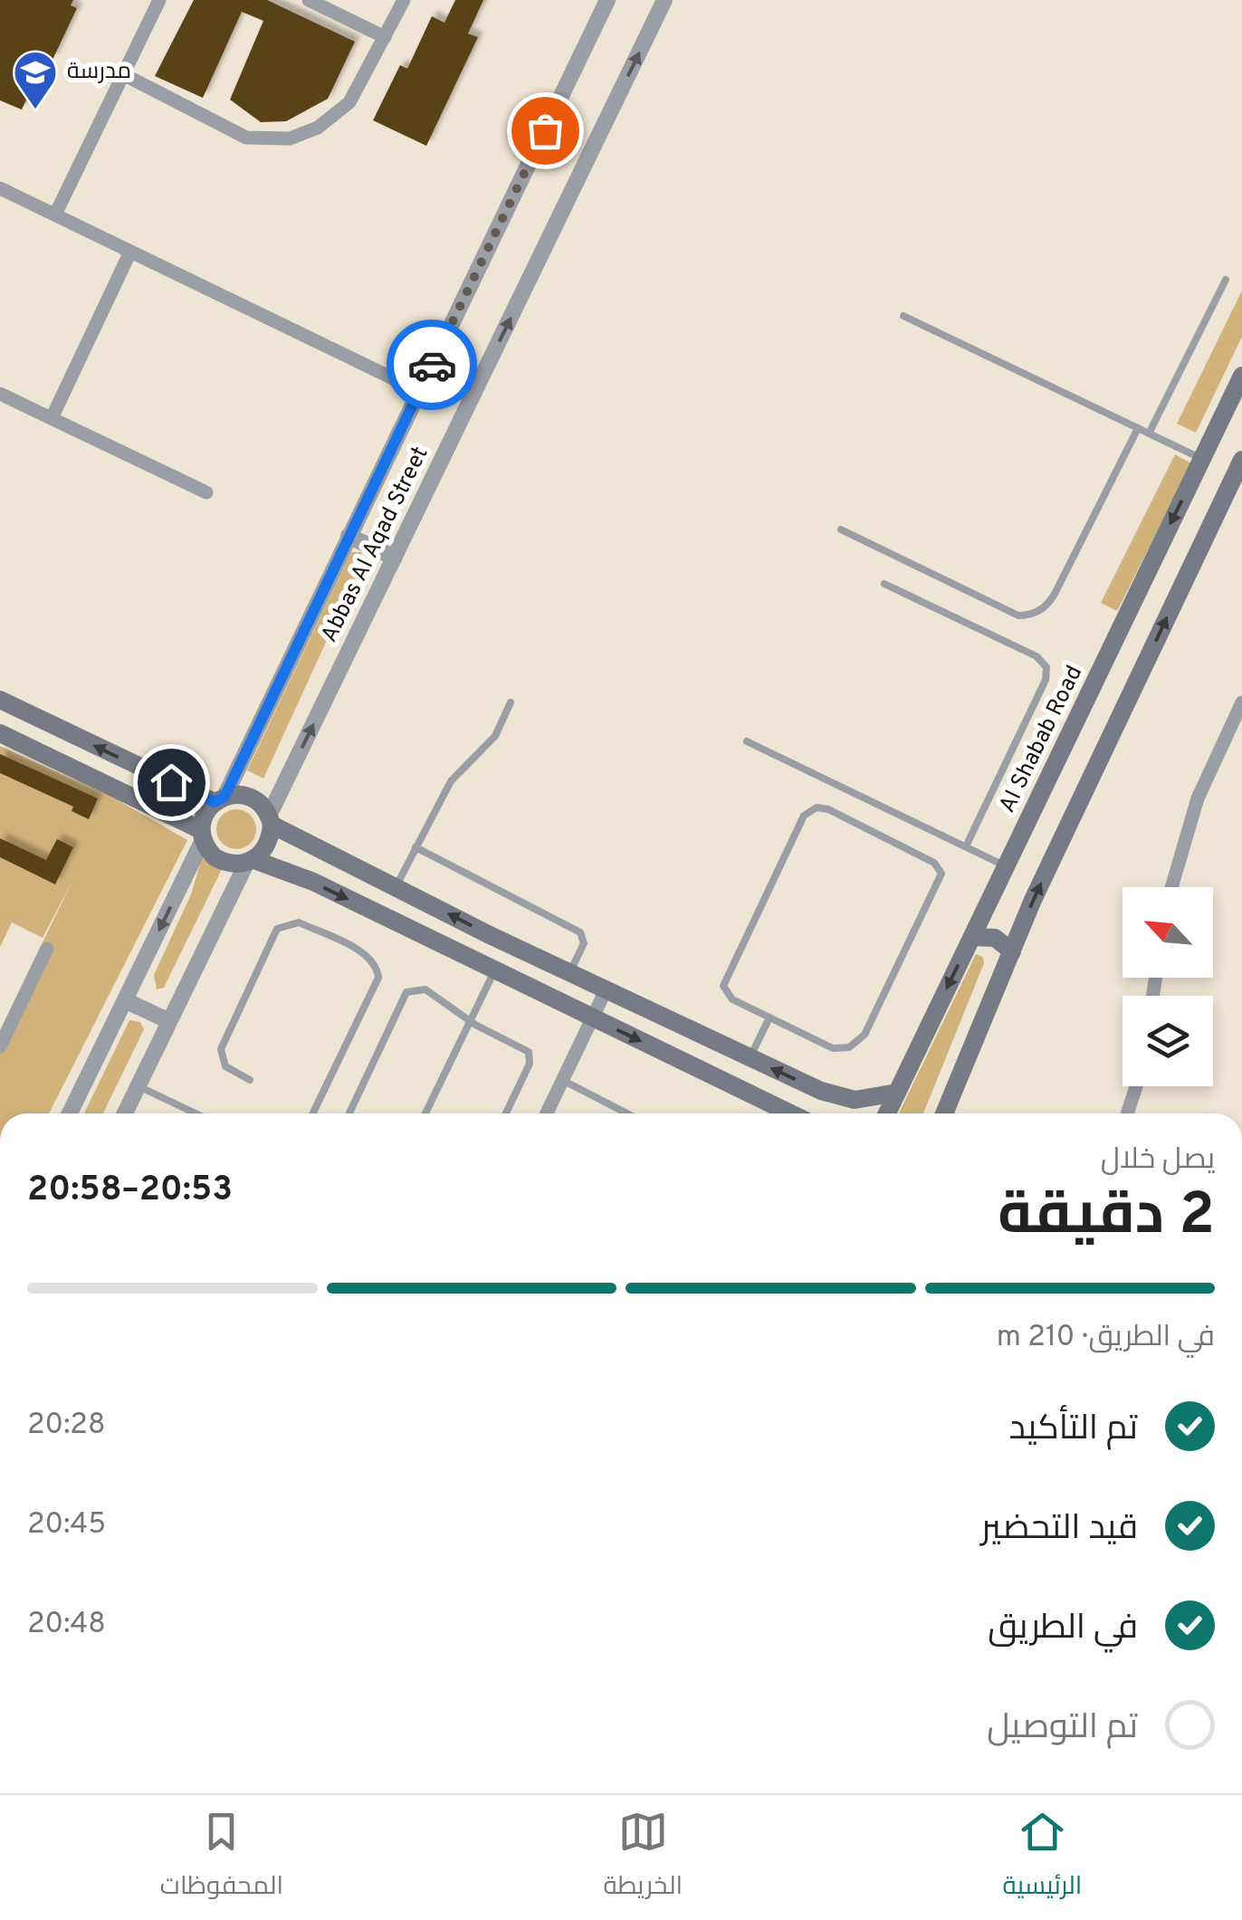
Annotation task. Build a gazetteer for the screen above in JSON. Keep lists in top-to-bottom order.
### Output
{
  "streets": {
    "main road": ["Al Shabab Road"],
    "street": ["Abbas Al Aqad Street"]
  },
  "places": {
    "school or university": ["مدرسة"]
  },
  "north": "top left",
  "page": {
    "heading": ["2 دقيقة", "يصل خلال", "20:53–20:58"],
    "bar": "في الطريق · 210 m",
    "list": [
      ["تم التأكيد", "20:28"],
      ["قيد التحضير", "20:45"],
      ["في الطريق", "20:48"],
      "تم التوصيل"
    ],
    "tabs": ["الرئيسية", "الخريطة", "المحفوظات"]
  }
}
